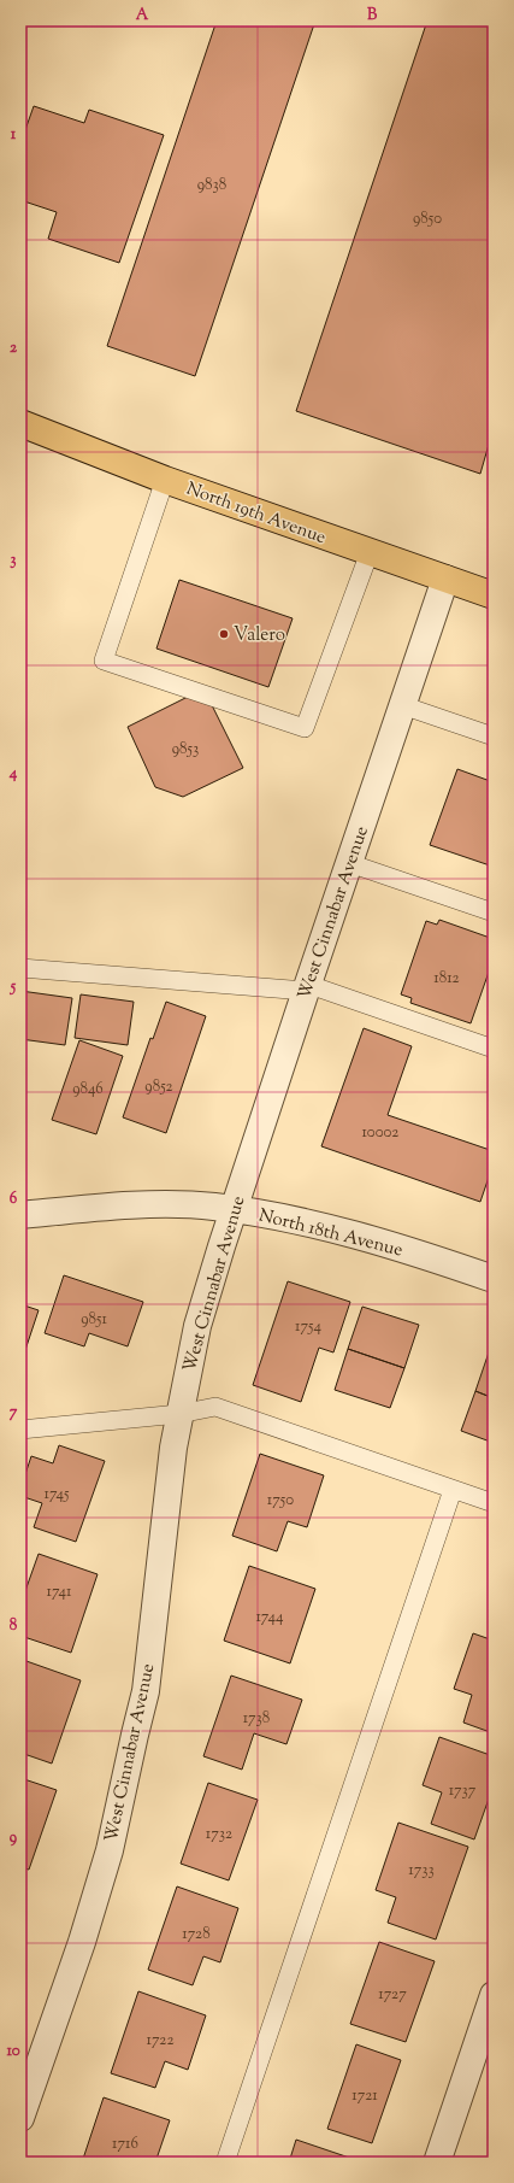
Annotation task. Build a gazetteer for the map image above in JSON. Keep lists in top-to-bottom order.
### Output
{
  "streets": {
    "main road": ["North 19th Avenue"],
    "street": ["West Cinnabar Avenue", "North 18th Avenue"]
  },
  "crossings": [
    ["North 19th Avenue", "West Cinnabar Avenue"],
    ["West Cinnabar Avenue", "North 18th Avenue"]
  ],
  "places": ["Valero"],
  "house_numbers": [
    "9838",
    "9850",
    "9853",
    "1812",
    "9852",
    "9846",
    "10002",
    "9851",
    "1754",
    "1745",
    "1750",
    "1741",
    "1744",
    "1738",
    "1737",
    "1732",
    "1733",
    "1728",
    "1727",
    "1722",
    "1721",
    "1716"
  ],
  "grid": {
    "columns": ["A", "B"],
    "rows": [
      "1",
      "2",
      "3",
      "4",
      "5",
      "6",
      "7",
      "8",
      "9",
      "10"
    ]
  }
}
